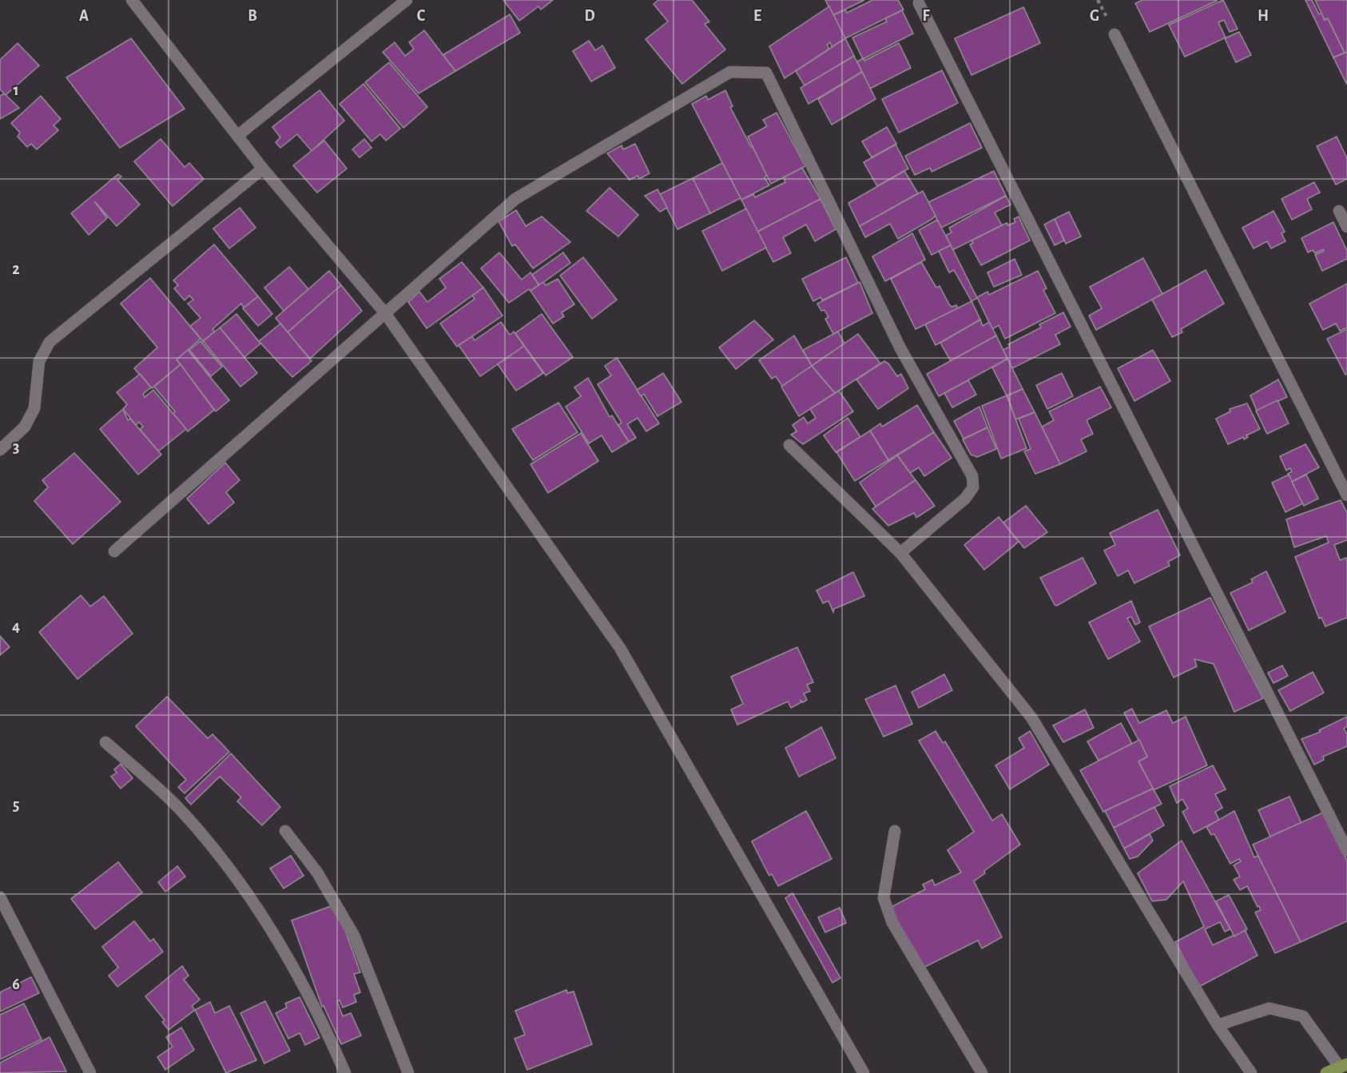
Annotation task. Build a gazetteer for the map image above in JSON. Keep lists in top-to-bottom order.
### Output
{
  "grid": {
    "columns": [
      "A",
      "B",
      "C",
      "D",
      "E",
      "F",
      "G",
      "H"
    ],
    "rows": [
      "1",
      "2",
      "3",
      "4",
      "5",
      "6"
    ]
  }
}
